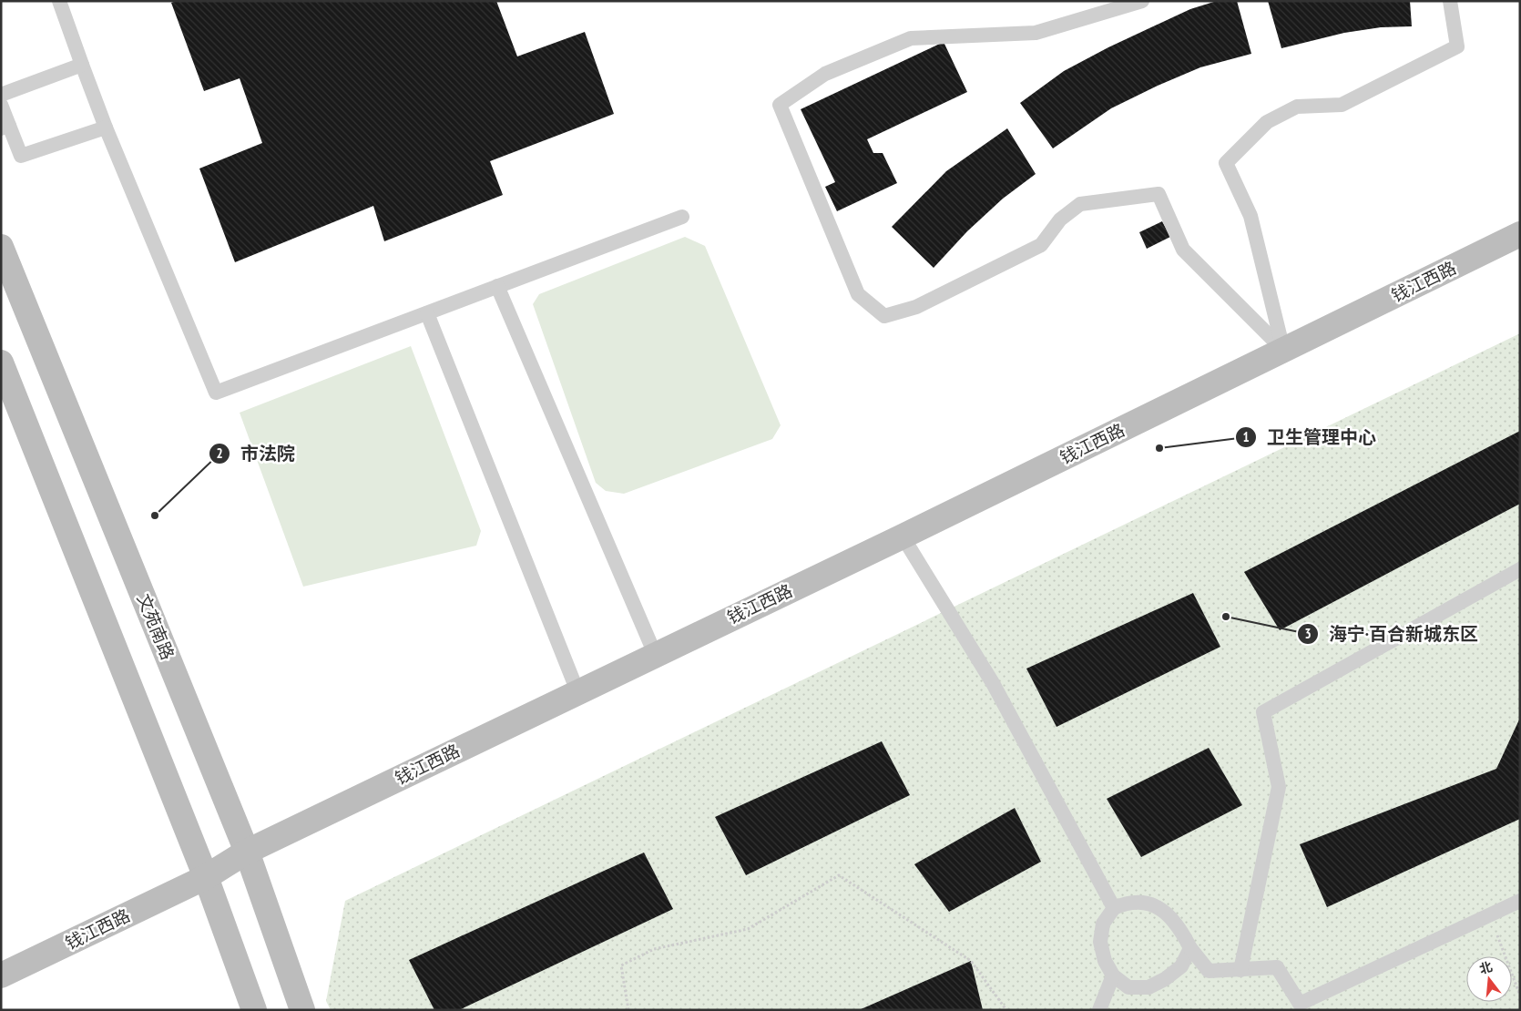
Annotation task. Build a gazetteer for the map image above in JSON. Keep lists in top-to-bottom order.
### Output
{
  "streets": {
    "main road": ["钱江西路", "文苑南路"]
  },
  "crossings": [
    ["钱江西路", "文苑南路"]
  ],
  "places": ["卫生管理中心", "市法院", "海宁·百合新城东区"],
  "north": "top"
}
